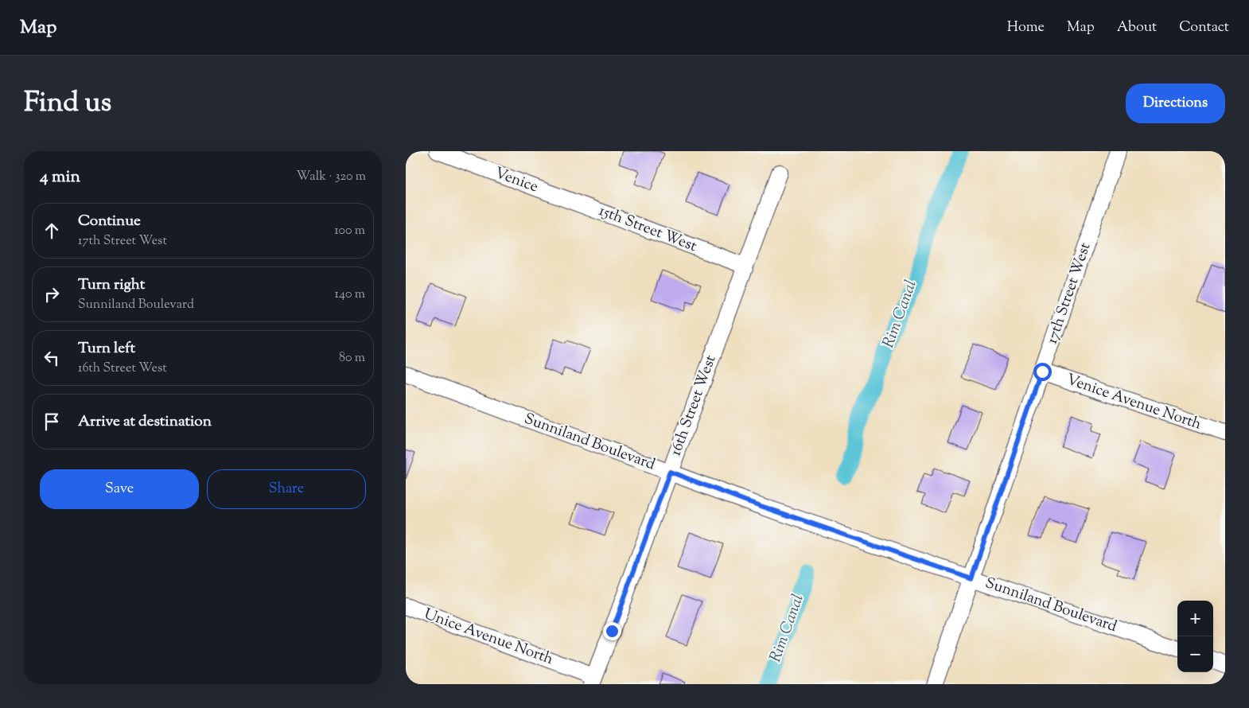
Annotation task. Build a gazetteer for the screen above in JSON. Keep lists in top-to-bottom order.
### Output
{
  "streets": {
    "street": [
      "Venice",
      "15th Street West",
      "17th Street West",
      "Venice Avenue North",
      "16th Street West",
      "Sunniland Boulevard",
      "Unice Avenue North"
    ]
  },
  "crossings": [
    ["Venice", "15th Street West"],
    ["15th Street West", "16th Street West"],
    ["17th Street West", "Venice Avenue North"],
    ["17th Street West", "Sunniland Boulevard"],
    ["16th Street West", "Sunniland Boulevard"],
    ["16th Street West", "Unice Avenue North"]
  ],
  "water": ["Rim Canal"],
  "page": {
    "header": "Map",
    "nav": [
      "Home",
      "Map",
      "About",
      "Contact"
    ],
    "title": "Find us",
    "buttons": [
      "Directions",
      ["Save", "Share"]
    ],
    "heading": ["4 min", "Walk · 320 m"],
    "list": [
      ["Continue", "17th Street West", "100 m"],
      ["Turn right", "Sunniland Boulevard", "140 m"],
      ["Turn left", "16th Street West", "80 m"],
      "Arrive at destination"
    ],
    "map_buttons": ["+", "−"]
  }
}
